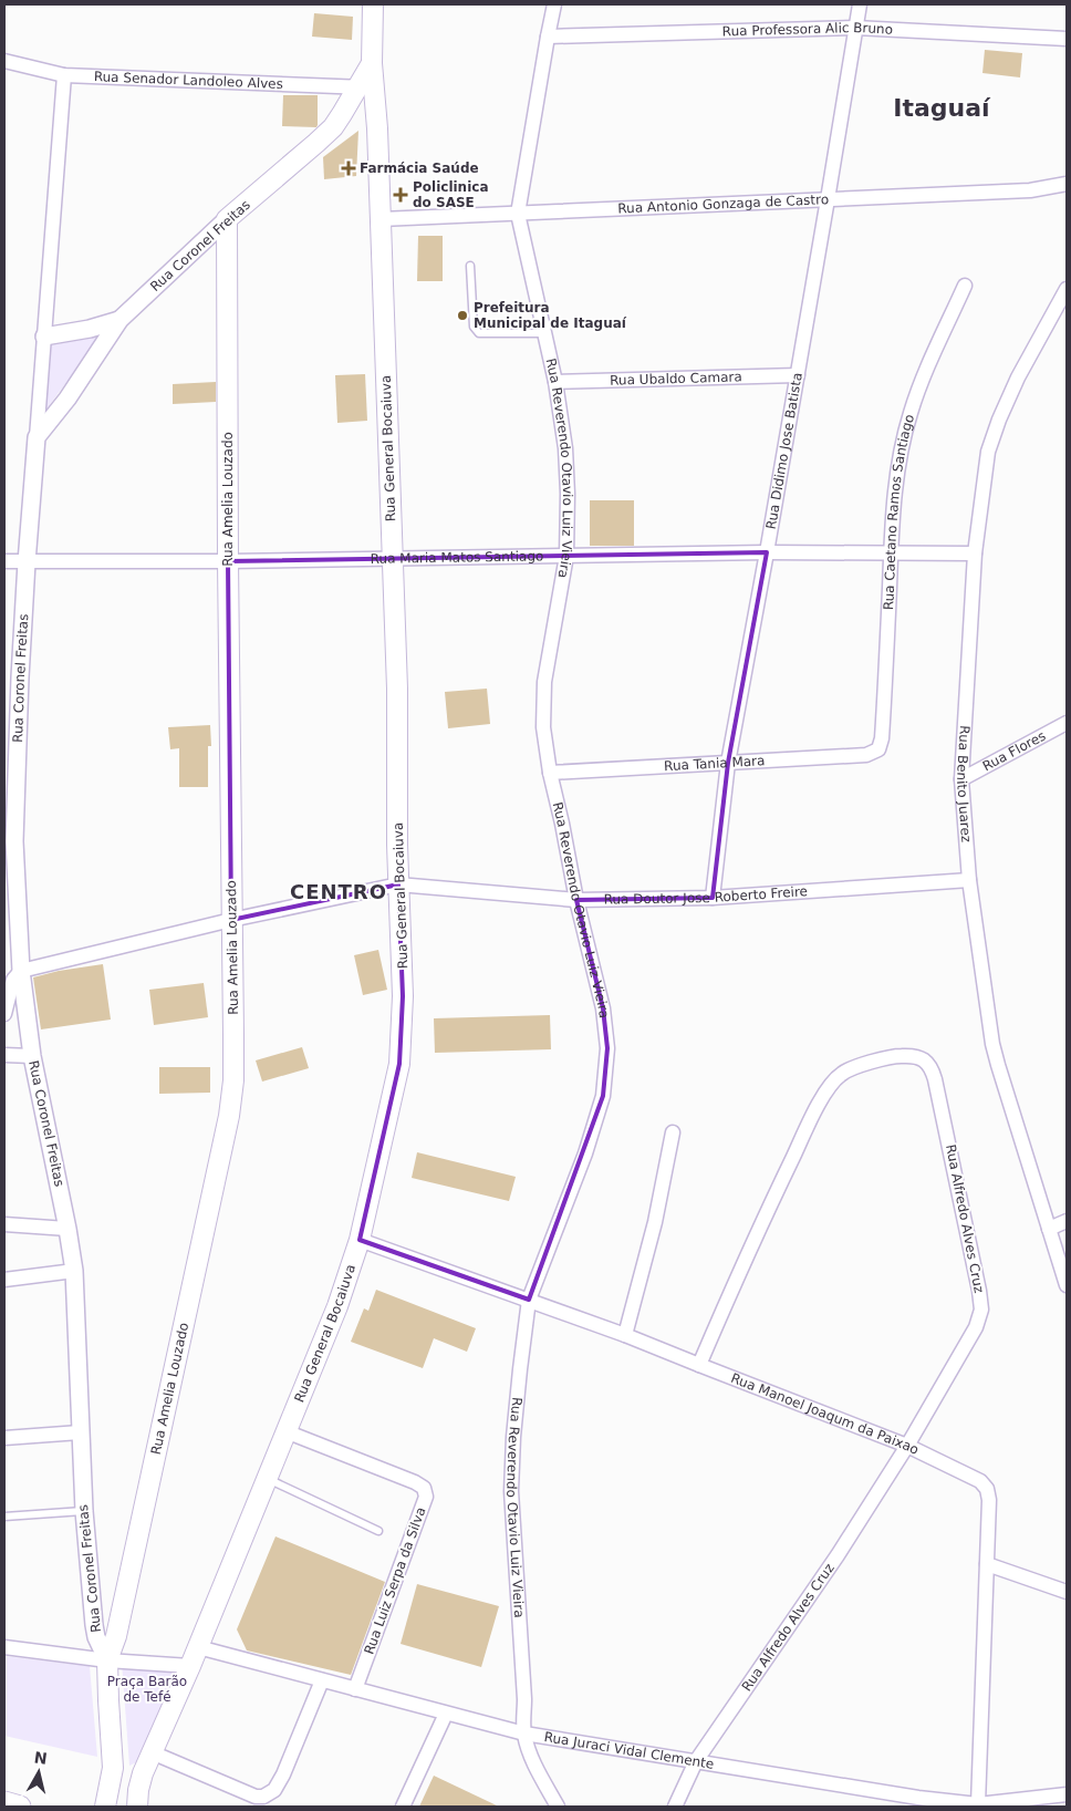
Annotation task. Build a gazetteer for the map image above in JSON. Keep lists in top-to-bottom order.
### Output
{
  "streets": {
    "main road": ["Rua Coronel Freitas", "Rua General Bocaiuva", "Rua Amelia Louzado"],
    "street": [
      "Rua Professora Alic Bruno",
      "Rua Senador Landoleo Alves",
      "Rua Antonio Gonzaga de Castro",
      "Rua Ubaldo Camara",
      "Rua Didimo Jose Batista",
      "Rua Reverendo Otavio Luiz Vieira",
      "Rua Caetano Ramos Santiago",
      "Rua Maria Matos Santiago",
      "Rua Flores",
      "Rua Tania Mara",
      "Rua Benito Juarez",
      "Rua Doutor Jose Roberto Freire",
      "Rua Alfredo Alves Cruz",
      "Rua Manoel Joaqum da Paixao",
      "Rua Luiz Serpa da Silva",
      "Rua Juraci Vidal Clemente"
    ]
  },
  "crossings": [
    ["Rua Professora Alic Bruno", "Rua Didimo Jose Batista"],
    ["Rua Professora Alic Bruno", "Rua Reverendo Otavio Luiz Vieira"],
    ["Rua Senador Landoleo Alves", "Rua Coronel Freitas"],
    ["Rua Senador Landoleo Alves", "Rua General Bocaiuva"],
    ["Rua Antonio Gonzaga de Castro", "Rua General Bocaiuva"],
    ["Rua Antonio Gonzaga de Castro", "Rua Didimo Jose Batista"],
    ["Rua Antonio Gonzaga de Castro", "Rua Reverendo Otavio Luiz Vieira"],
    ["Rua Coronel Freitas", "Rua General Bocaiuva"],
    ["Rua Coronel Freitas", "Rua Amelia Louzado"],
    ["Rua Coronel Freitas", "Rua Maria Matos Santiago"],
    ["Rua Coronel Freitas", "Rua Doutor Jose Roberto Freire"],
    ["Rua Ubaldo Camara", "Rua Didimo Jose Batista"],
    ["Rua Ubaldo Camara", "Rua Reverendo Otavio Luiz Vieira"],
    ["Rua General Bocaiuva", "Rua Maria Matos Santiago"],
    ["Rua General Bocaiuva", "Rua Doutor Jose Roberto Freire"],
    ["Rua General Bocaiuva", "Rua Manoel Joaqum da Paixao"],
    ["Rua General Bocaiuva", "Rua Luiz Serpa da Silva"],
    ["Rua General Bocaiuva", "Rua Juraci Vidal Clemente"],
    ["Rua Didimo Jose Batista", "Rua Maria Matos Santiago"],
    ["Rua Didimo Jose Batista", "Rua Tania Mara"],
    ["Rua Didimo Jose Batista", "Rua Doutor Jose Roberto Freire"],
    ["Rua Reverendo Otavio Luiz Vieira", "Rua Maria Matos Santiago"],
    ["Rua Reverendo Otavio Luiz Vieira", "Rua Tania Mara"],
    ["Rua Reverendo Otavio Luiz Vieira", "Rua Doutor Jose Roberto Freire"],
    ["Rua Reverendo Otavio Luiz Vieira", "Rua Manoel Joaqum da Paixao"],
    ["Rua Reverendo Otavio Luiz Vieira", "Rua Juraci Vidal Clemente"],
    ["Rua Amelia Louzado", "Rua Maria Matos Santiago"],
    ["Rua Amelia Louzado", "Rua Doutor Jose Roberto Freire"],
    ["Rua Caetano Ramos Santiago", "Rua Maria Matos Santiago"],
    ["Rua Caetano Ramos Santiago", "Rua Tania Mara"],
    ["Rua Maria Matos Santiago", "Rua Benito Juarez"],
    ["Rua Flores", "Rua Benito Juarez"],
    ["Rua Benito Juarez", "Rua Doutor Jose Roberto Freire"],
    ["Rua Alfredo Alves Cruz", "Rua Manoel Joaqum da Paixao"],
    ["Rua Alfredo Alves Cruz", "Rua Juraci Vidal Clemente"],
    ["Rua Manoel Joaqum da Paixao", "Rua Juraci Vidal Clemente"],
    ["Rua Luiz Serpa da Silva", "Rua Juraci Vidal Clemente"]
  ],
  "districts": ["Itaguaí", "CENTRO"],
  "parks": ["Praça Barão de Tefé"],
  "places": {
    "health": ["Farmácia Saúde", "Policlinica do SASE"],
    "other": ["Prefeitura Municipal de Itaguaí"]
  },
  "north": "top"
}
